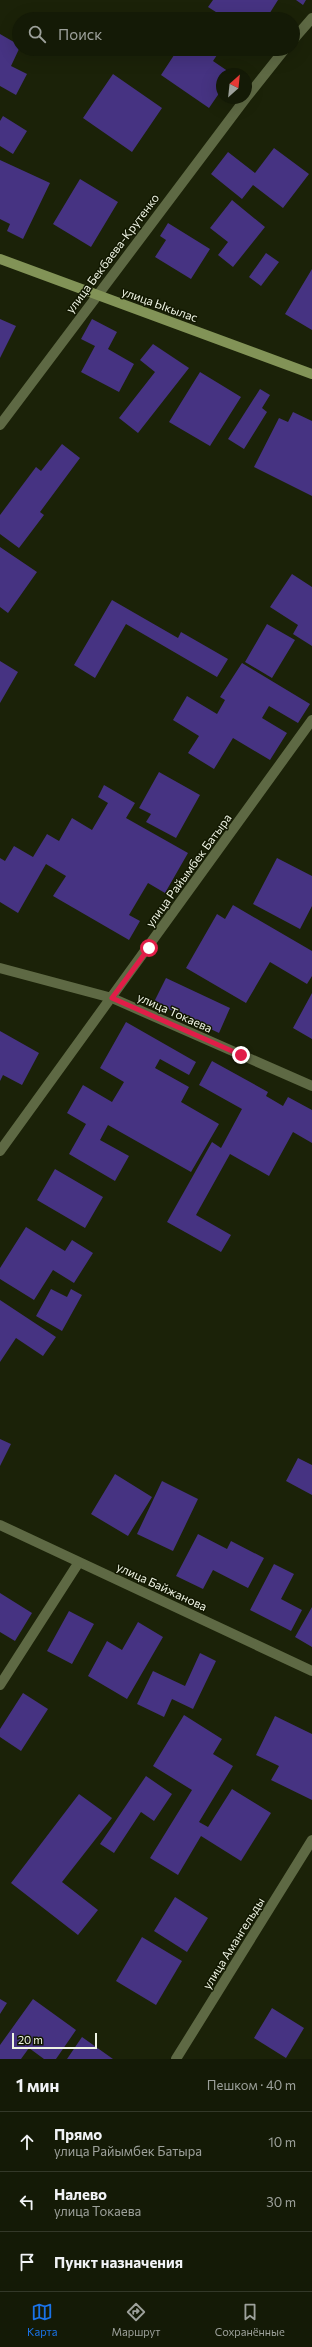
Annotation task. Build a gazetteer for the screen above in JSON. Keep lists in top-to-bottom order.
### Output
{
  "streets": {
    "street": [
      "улица Бекбаева-Крутенко",
      "улица Ыкылас",
      "улица Райымбек Батыра",
      "улица Токаева",
      "улица Байжанова",
      "улица Амангельды"
    ]
  },
  "crossings": [
    ["улица Бекбаева-Крутенко", "улица Ыкылас"],
    ["улица Райымбек Батыра", "улица Токаева"]
  ],
  "scale_bar": "20 m",
  "north": "top right",
  "page": {
    "search": "Поиск",
    "scale": "20 m",
    "heading": ["1 мин", "Пешком · 40 m"],
    "list": [
      ["Прямо", "улица Райымбек Батыра", "10 m"],
      ["Налево", "улица Токаева", "30 m"],
      "Пункт назначения"
    ],
    "nav": ["Карта", "Маршрут", "Сохранённые"]
  }
}
